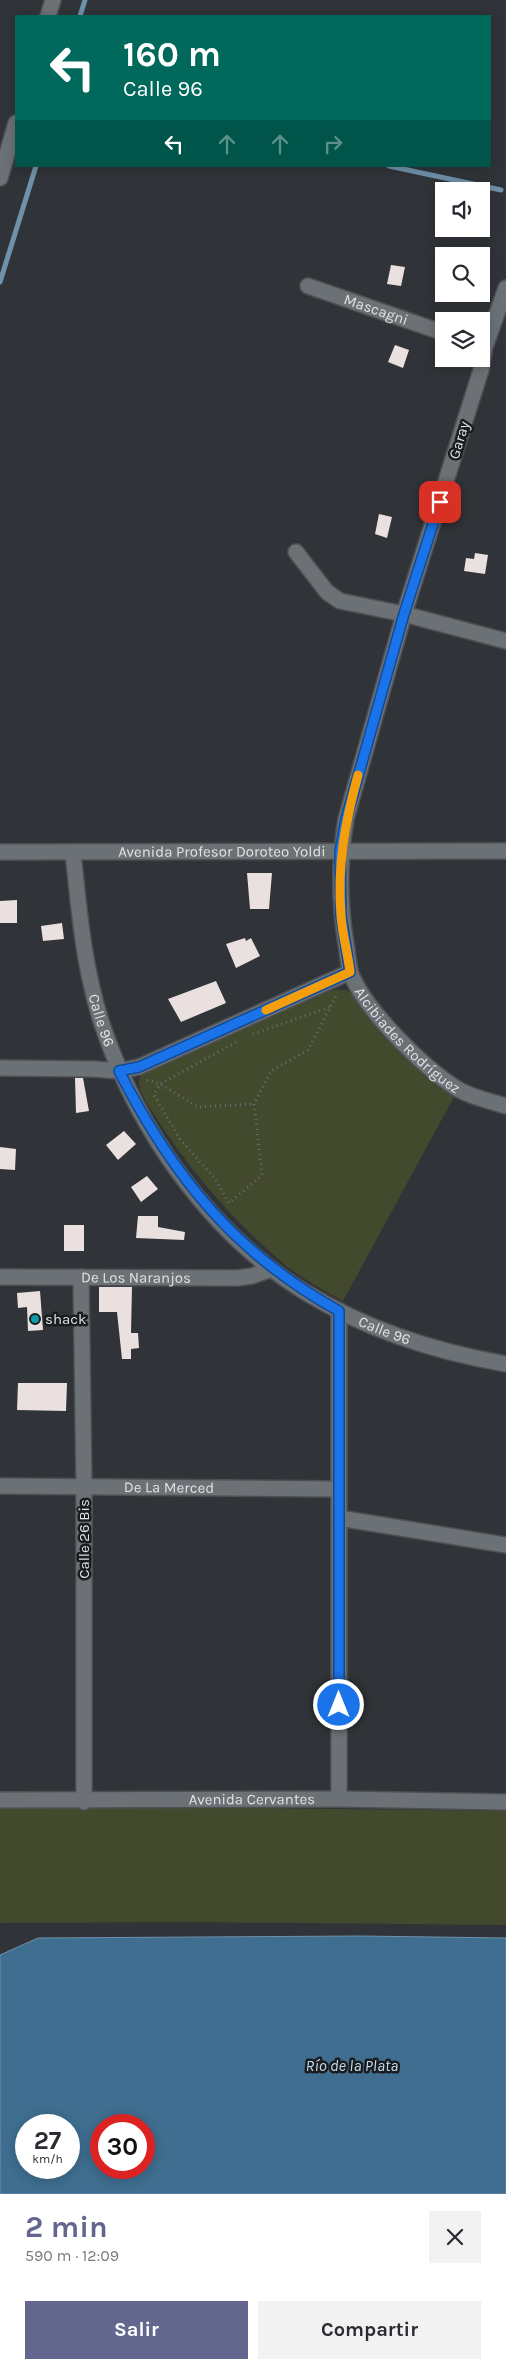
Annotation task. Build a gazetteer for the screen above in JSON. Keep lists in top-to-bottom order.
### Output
{
  "streets": {
    "street": [
      "Mascagni",
      "Garay",
      "Avenida Profesor Doroteo Yoldi",
      "Calle 96",
      "Alcibiades Rodríguez",
      "De Los Naranjos",
      "De La Merced",
      "Calle 26 Bis",
      "Avenida Cervantes"
    ]
  },
  "crossings": [
    ["Garay", "Avenida Profesor Doroteo Yoldi"],
    ["Garay", "Alcibiades Rodríguez"],
    ["Avenida Profesor Doroteo Yoldi", "Calle 96"],
    ["Avenida Profesor Doroteo Yoldi", "Alcibiades Rodríguez"],
    ["Calle 96", "De Los Naranjos"],
    ["De Los Naranjos", "Calle 26 Bis"],
    ["De La Merced", "Calle 26 Bis"],
    ["Calle 26 Bis", "Avenida Cervantes"]
  ],
  "water": ["Río de la Plata"],
  "places": ["shack"],
  "page": {
    "turn": ["160 m", "Calle 96"],
    "speed": "27 km/h",
    "limit": "30",
    "heading": ["2 min", "590 m · 12:09"],
    "buttons": ["Salir", "Compartir"]
  }
}
